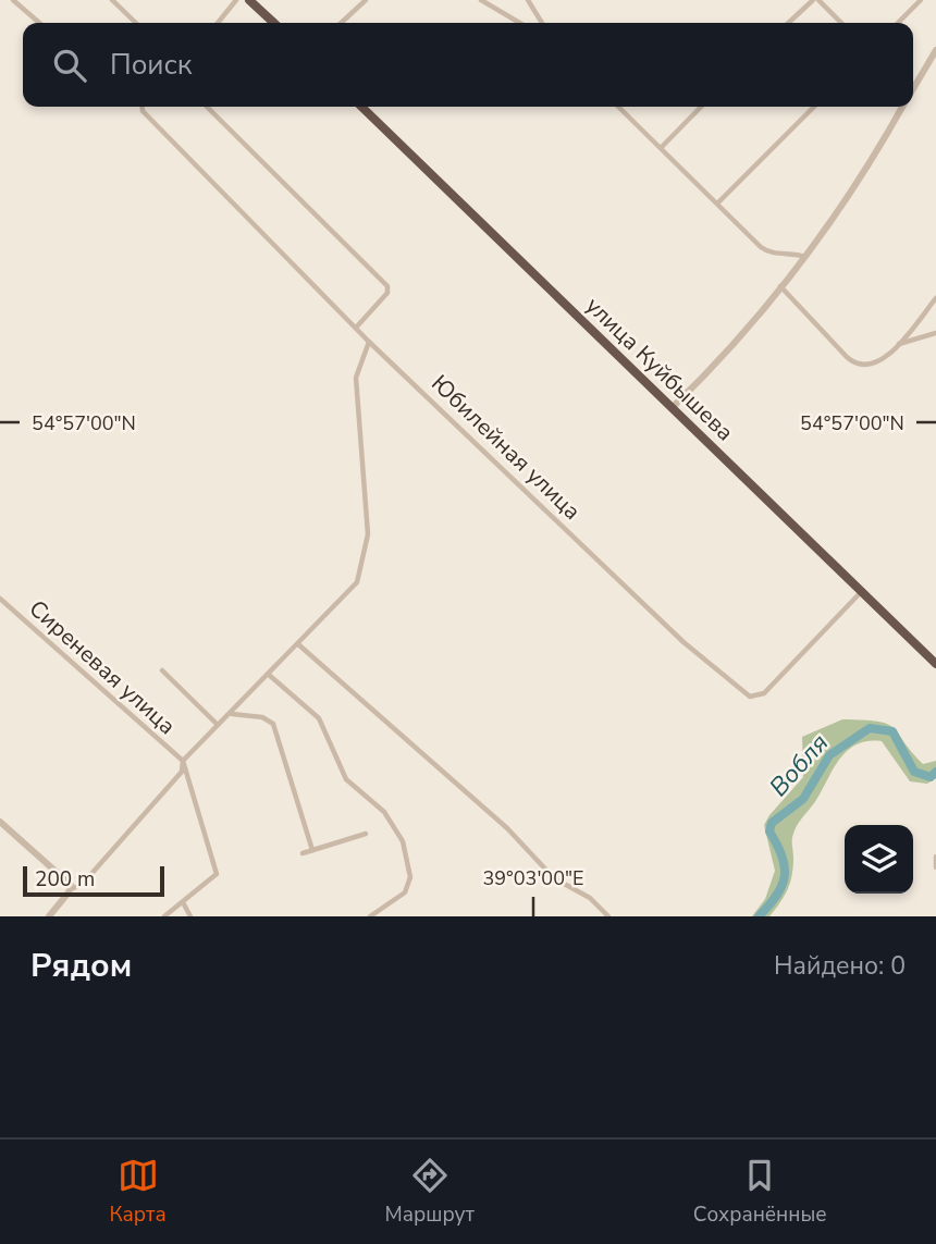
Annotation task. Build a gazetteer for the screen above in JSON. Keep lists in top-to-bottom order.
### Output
{
  "streets": {
    "highway": ["улица Куйбышева"],
    "street": ["Юбилейная улица", "Сиреневая улица"]
  },
  "crossings": [
    ["улица Куйбышева", "Юбилейная улица"]
  ],
  "water": ["Вобля"],
  "scale_bar": "200 m",
  "page": {
    "search": "Поиск",
    "scale": "200 m",
    "heading": ["Рядом", "Найдено: 0"],
    "nav": ["Карта", "Маршрут", "Сохранённые"]
  },
  "coordinates": ["54°57'00\"N", "39°03'00\"E"]
}
